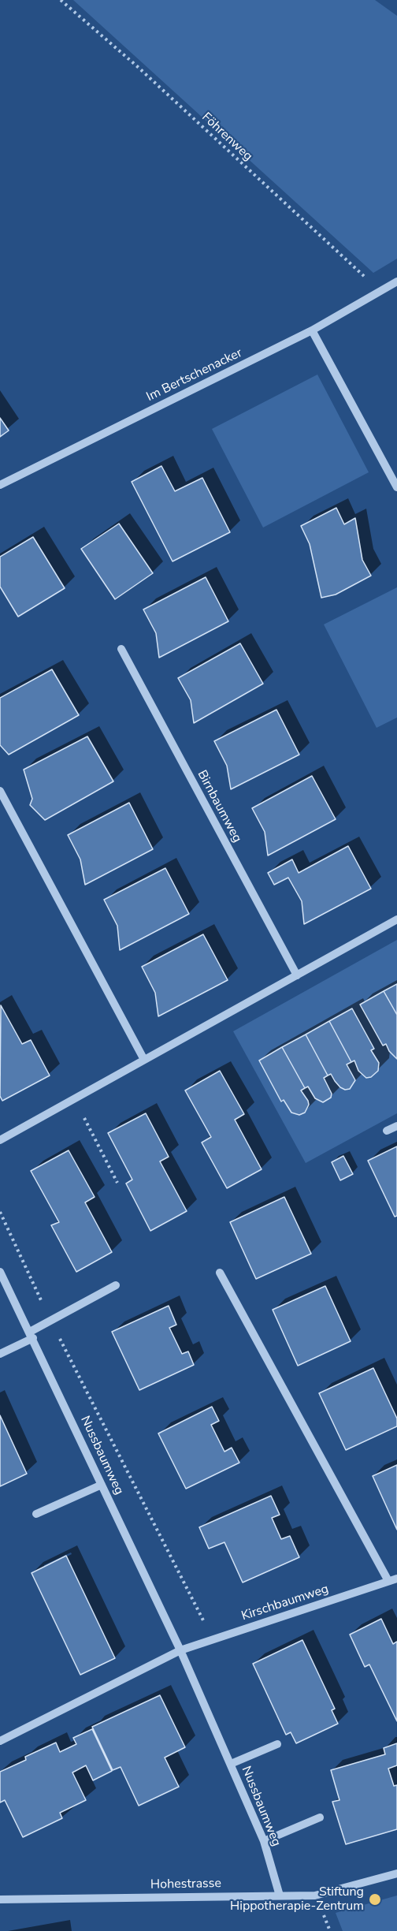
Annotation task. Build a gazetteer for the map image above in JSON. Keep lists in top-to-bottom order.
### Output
{
  "streets": {
    "street": [
      "Im Bertschenacker",
      "Birnbaumweg",
      "Nussbaumweg",
      "Kirschbaumweg",
      "Hohestrasse"
    ],
    "path": ["Föhrenweg"]
  },
  "crossings": [
    ["Föhrenweg", "Im Bertschenacker"],
    ["Nussbaumweg", "Kirschbaumweg"],
    ["Nussbaumweg", "Hohestrasse"]
  ],
  "places": ["Stiftung Hippotherapie-Zentrum"]
}
